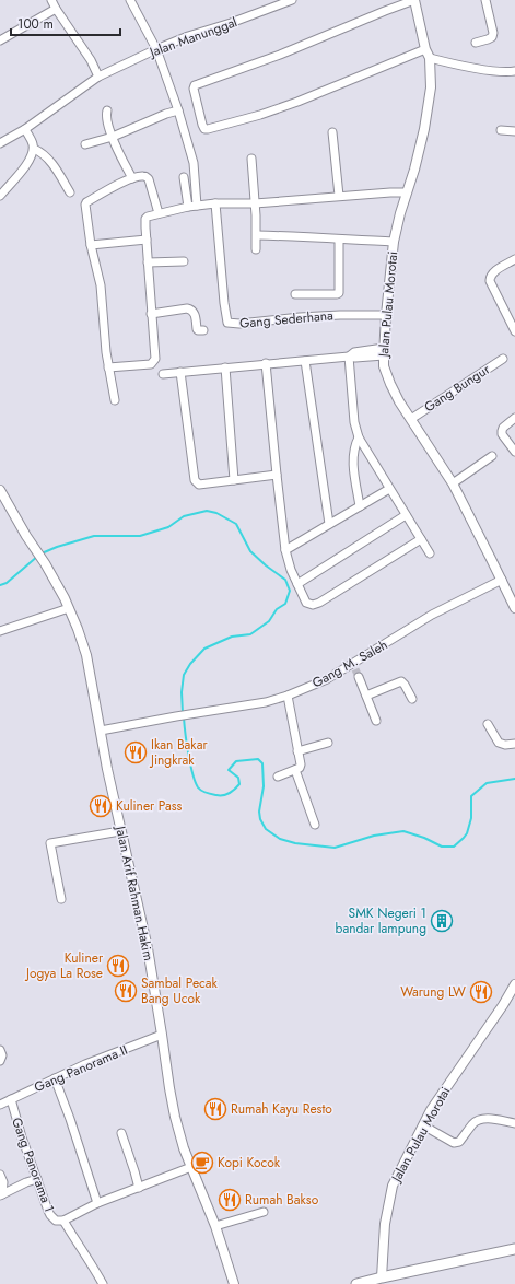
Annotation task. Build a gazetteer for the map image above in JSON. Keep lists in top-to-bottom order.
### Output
{
  "streets": {
    "street": [
      "Jalan Manunggal",
      "Jalan Pulau Morotai",
      "Gang Sederhana",
      "Gang Bungur",
      "Gang M. Saleh",
      "Jalan Arif Rahman Hakim",
      "Gang Panorama II",
      "Gang Panorama 1"
    ]
  },
  "crossings": [
    ["Jalan Pulau Morotai", "Gang Sederhana"],
    ["Jalan Pulau Morotai", "Gang Bungur"],
    ["Jalan Pulau Morotai", "Gang M. Saleh"],
    ["Gang M. Saleh", "Jalan Arif Rahman Hakim"],
    ["Jalan Arif Rahman Hakim", "Gang Panorama II"],
    ["Jalan Arif Rahman Hakim", "Gang Panorama 1"],
    ["Gang Panorama II", "Gang Panorama 1"]
  ],
  "places": {
    "restaurant": [
      "Ikan Bakar Jingkrak",
      "Kuliner Pass",
      "Kuliner Jogya La Rose",
      "Sambal Pecak Bang Ucok",
      "Warung LW",
      "Rumah Kayu Resto",
      "Rumah Bakso"
    ],
    "building": ["SMK Negeri 1 bandar lampung"],
    "cafe": ["Kopi Kocok"]
  },
  "scale_bar": "100 m"
}
